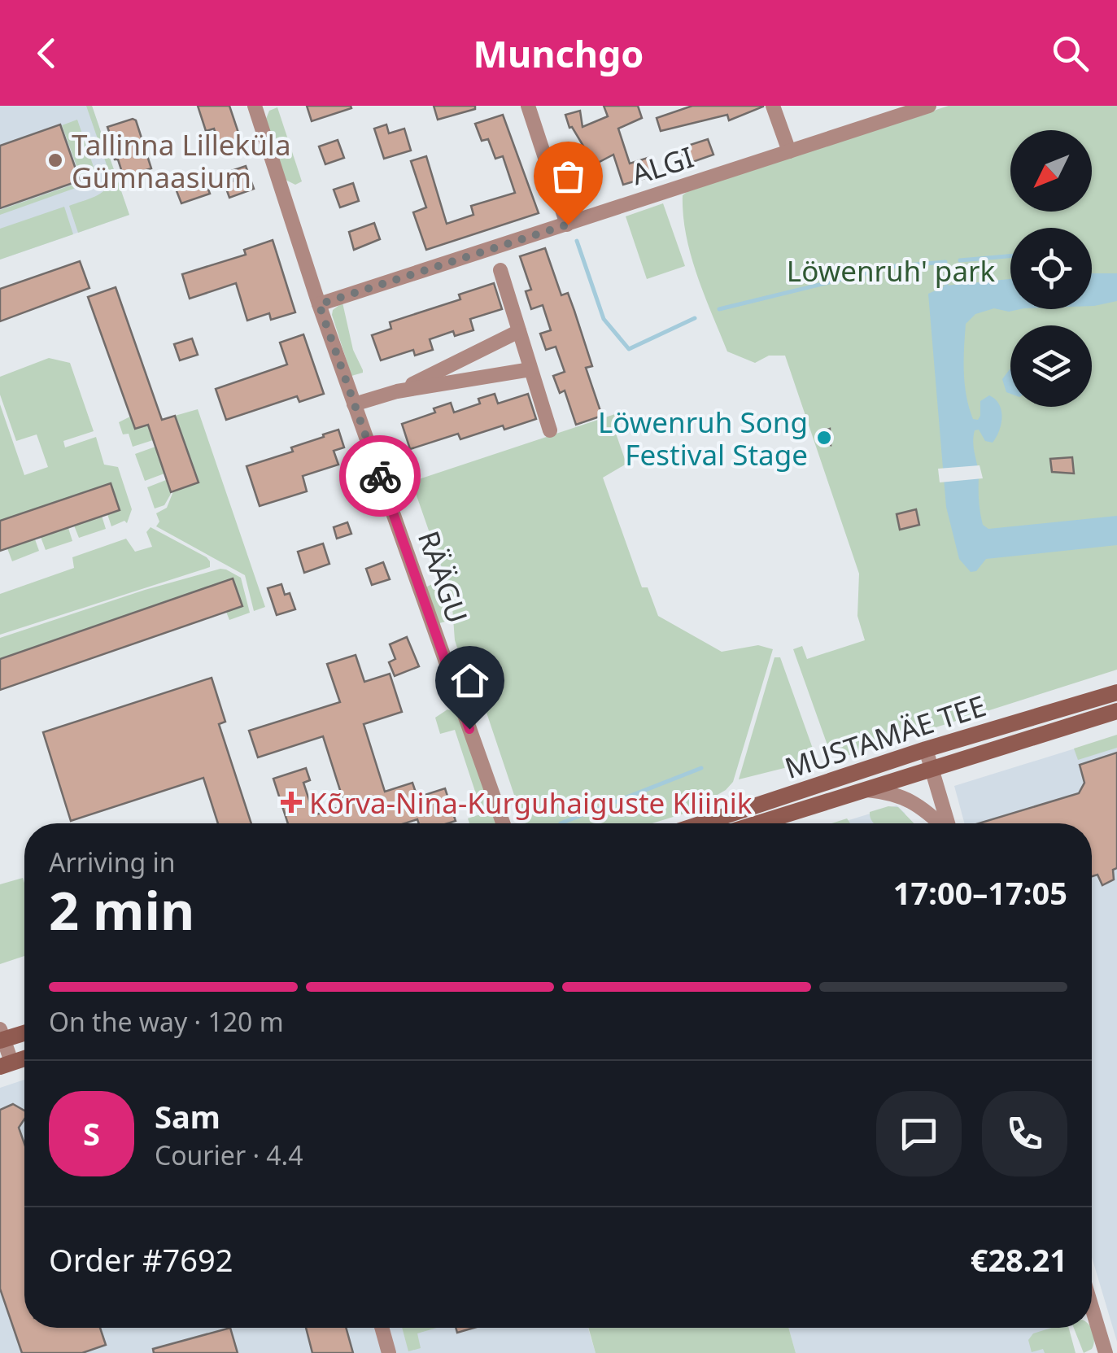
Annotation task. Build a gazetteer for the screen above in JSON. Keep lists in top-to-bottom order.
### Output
{
  "streets": {
    "main road": ["MUSTAMÄE TEE"],
    "street": ["ALGI", "RÄÄGU"]
  },
  "crossings": [
    ["ALGI", "RÄÄGU"]
  ],
  "parks": ["Löwenruh' park"],
  "places": {
    "other": ["Tallinna Lilleküla Gümnaasium", "Löwenruh Song Festival Stage"],
    "health": ["Kõrva-Nina-Kurguhaiguste Kliinik"]
  },
  "north": "bottom left",
  "page": {
    "header": "Munchgo",
    "heading": ["2 min", "Arriving in", "17:00–17:05"],
    "panel": [
      "Sam",
      "Courier · 4.4",
      "Order #7692",
      "€28.21"
    ],
    "bar": "On the way · 120 m",
    "round": "S"
  }
}
